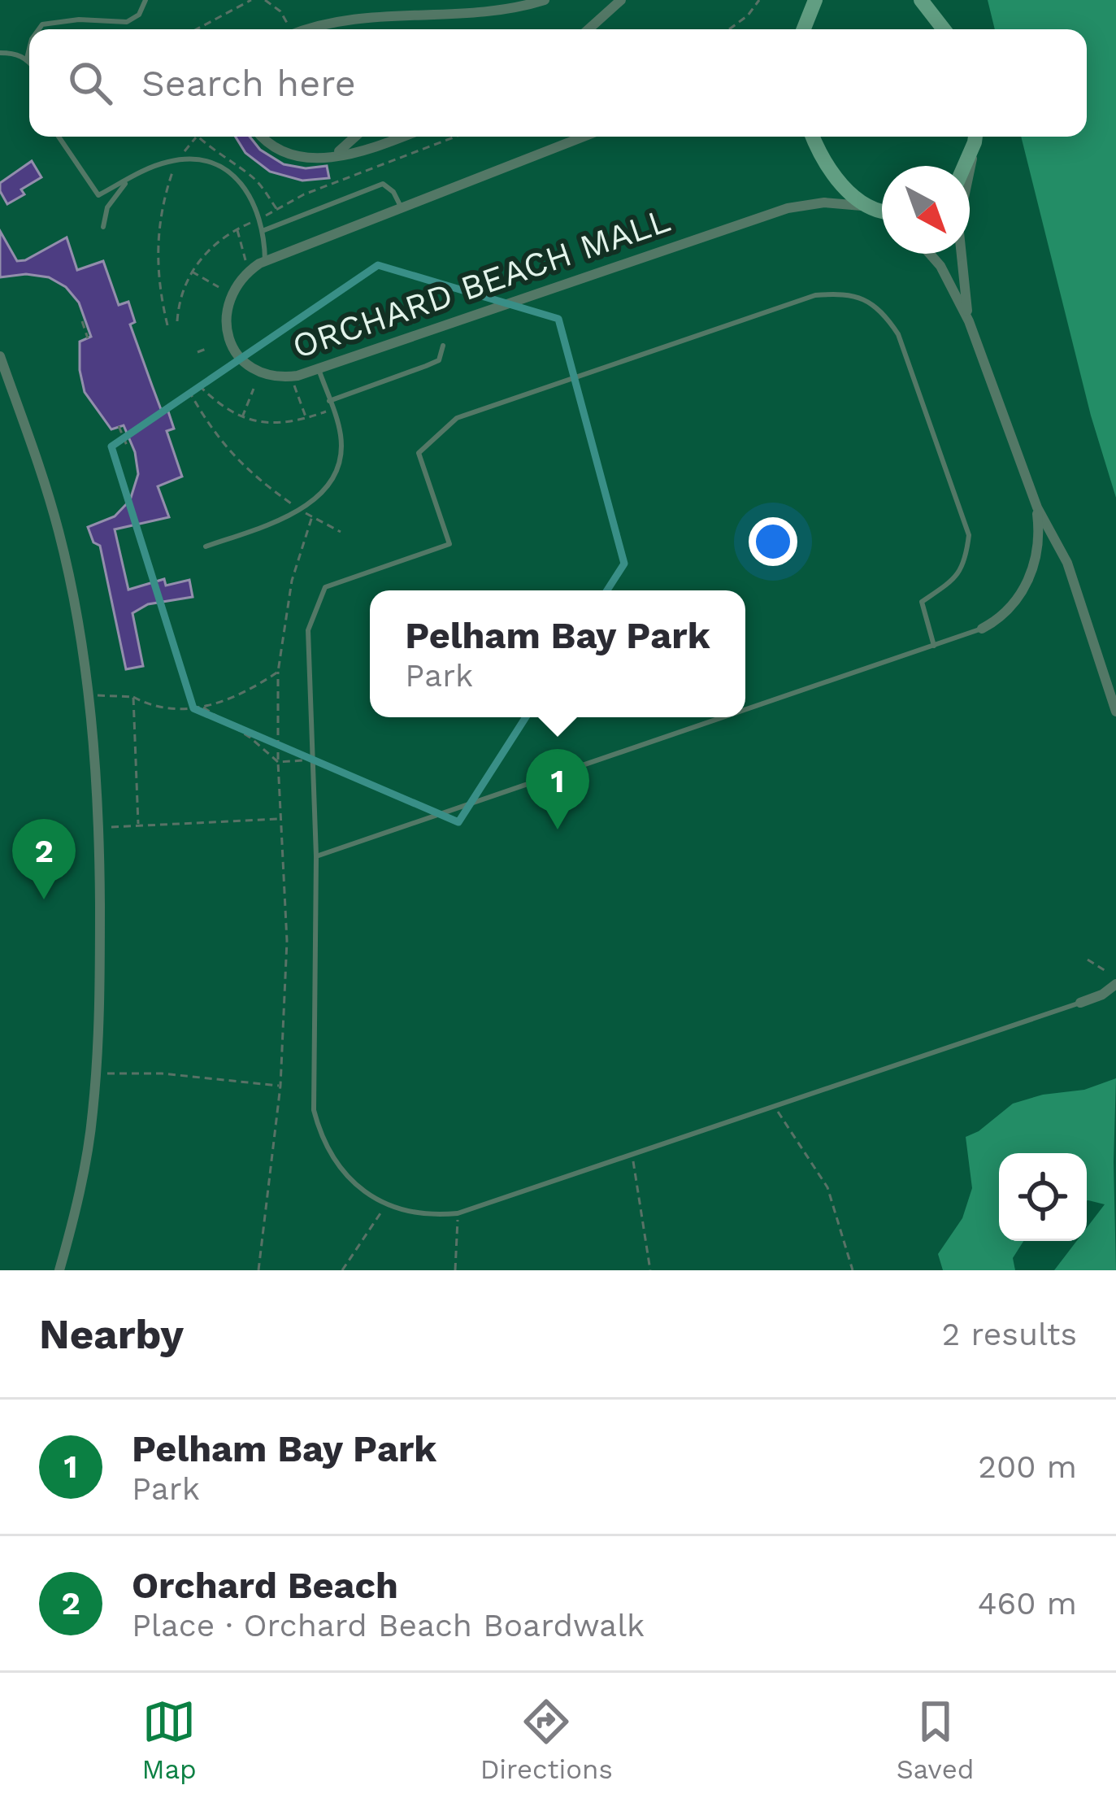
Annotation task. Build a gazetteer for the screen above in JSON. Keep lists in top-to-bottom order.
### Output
{
  "streets": {
    "street": ["ORCHARD BEACH MALL"]
  },
  "north": "bottom right",
  "page": {
    "search": "Search here",
    "popup": ["Pelham Bay Park", "Park"],
    "pins": ["1", "2"],
    "heading": ["Nearby", "2 results"],
    "list": [
      {
        "mark": "1",
        "name": "Pelham Bay Park",
        "note": "Park",
        "value": "200 m"
      },
      {
        "mark": "2",
        "name": "Orchard Beach",
        "note": "Place · Orchard Beach Boardwalk",
        "value": "460 m"
      }
    ],
    "nav": ["Map", "Directions", "Saved"]
  }
}
